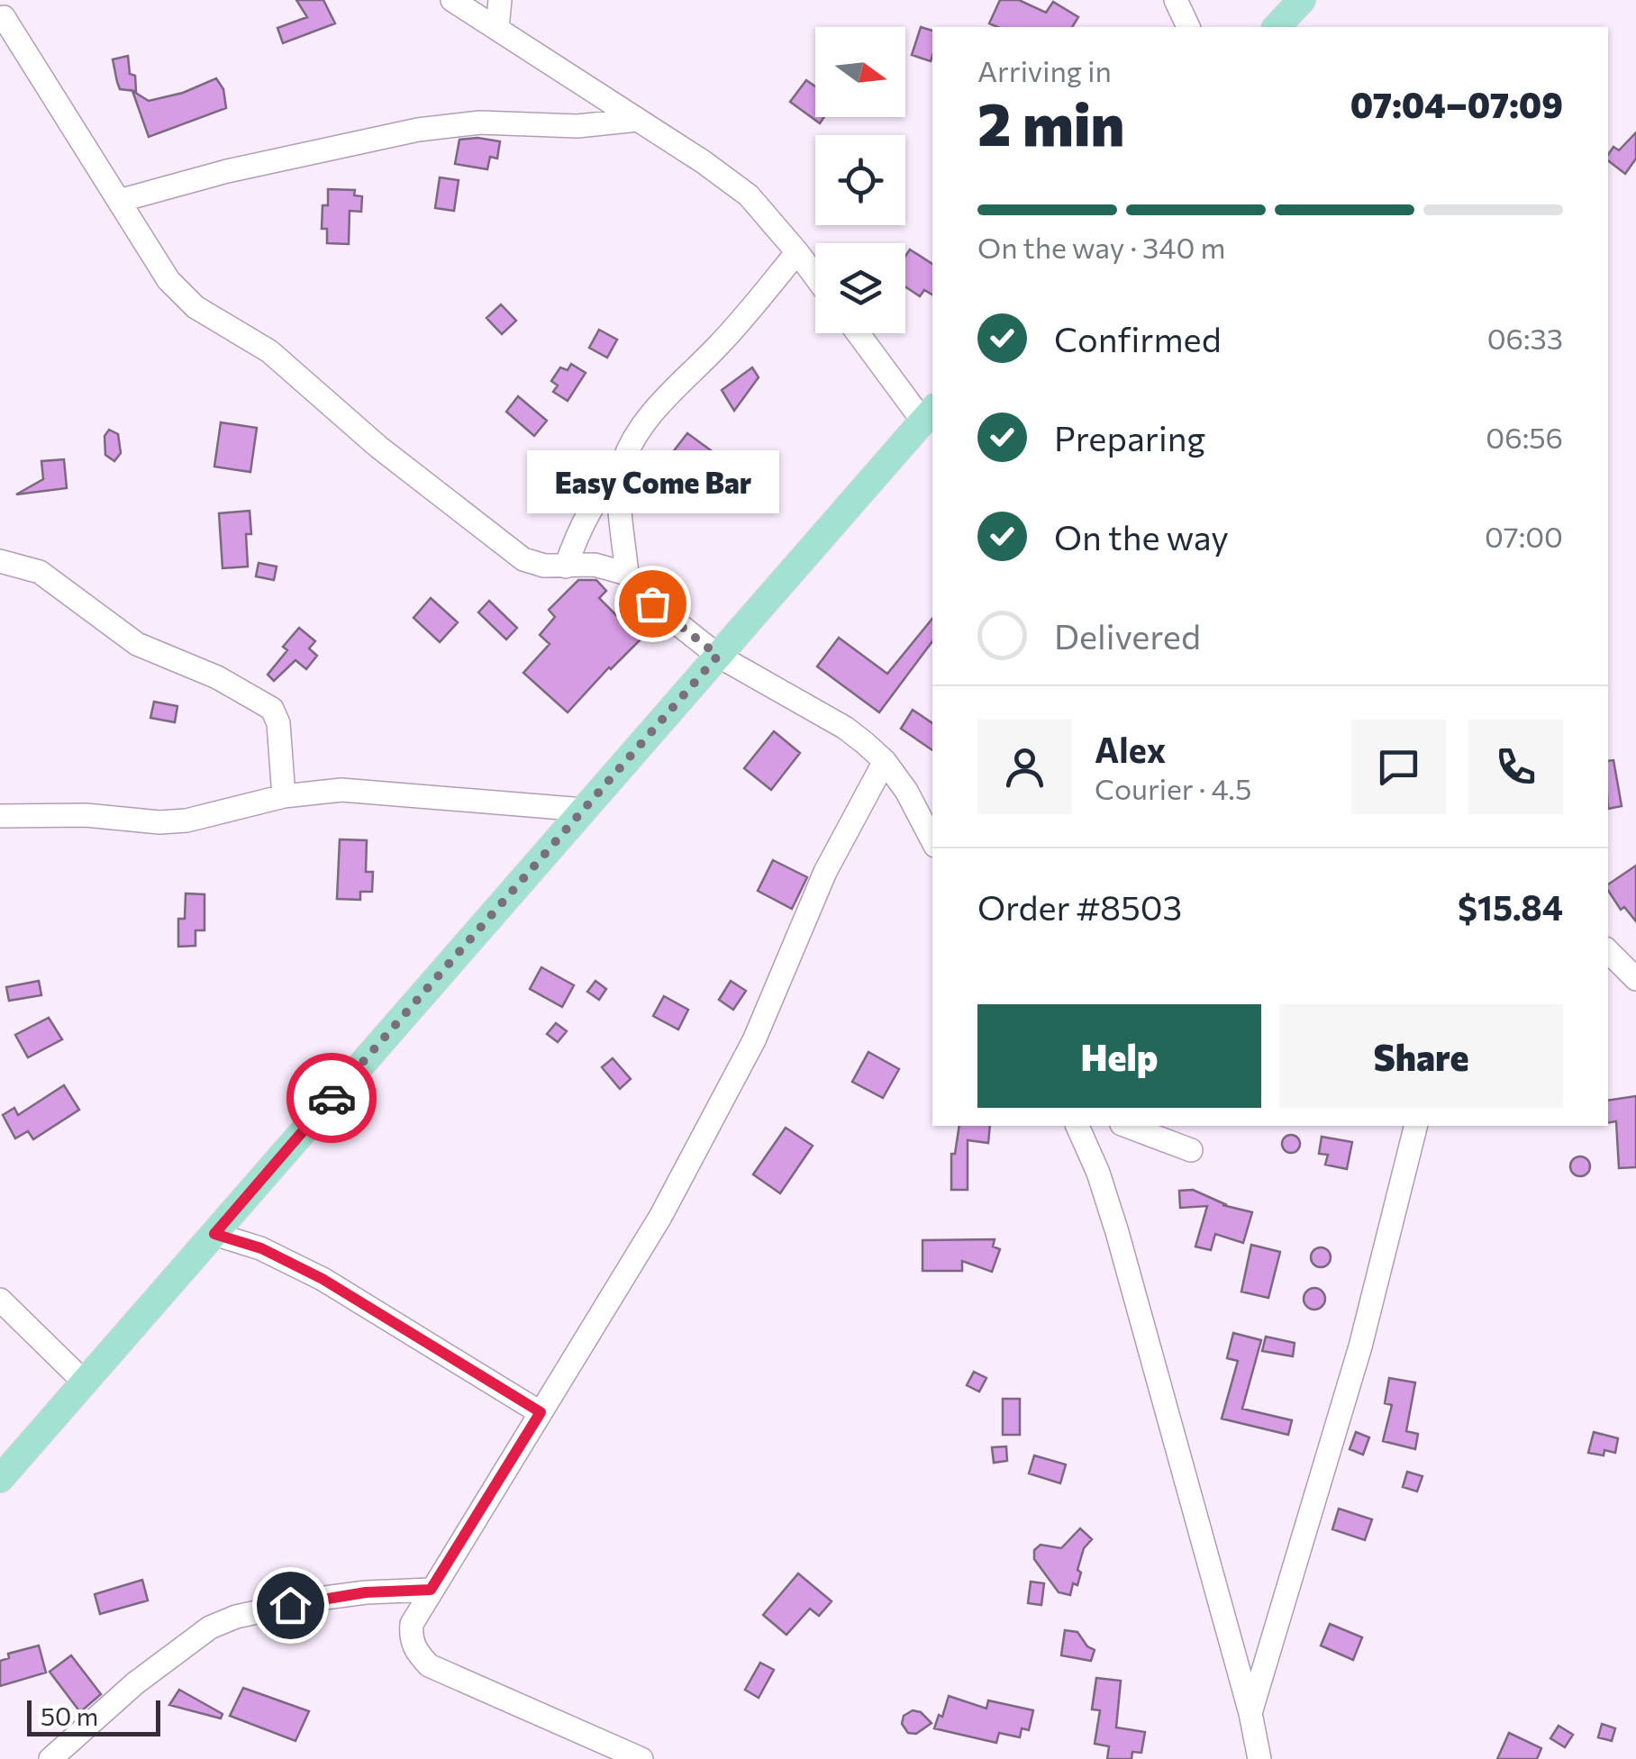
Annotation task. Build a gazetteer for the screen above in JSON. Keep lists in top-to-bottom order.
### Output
{
  "places": ["Easy Come Bar"],
  "scale_bar": "50 m",
  "north": "right",
  "page": {
    "heading": ["2 min", "Arriving in", "07:04–07:09"],
    "panel": [
      "Alex",
      "Courier · 4.5",
      "Order #8503",
      "$15.84"
    ],
    "bar": "On the way · 340 m",
    "list": [
      ["Confirmed", "06:33"],
      ["Preparing", "06:56"],
      ["On the way", "07:00"],
      "Delivered"
    ],
    "bubble": "Easy Come Bar",
    "buttons": ["Help", "Share"],
    "scale": "50 m"
  }
}
